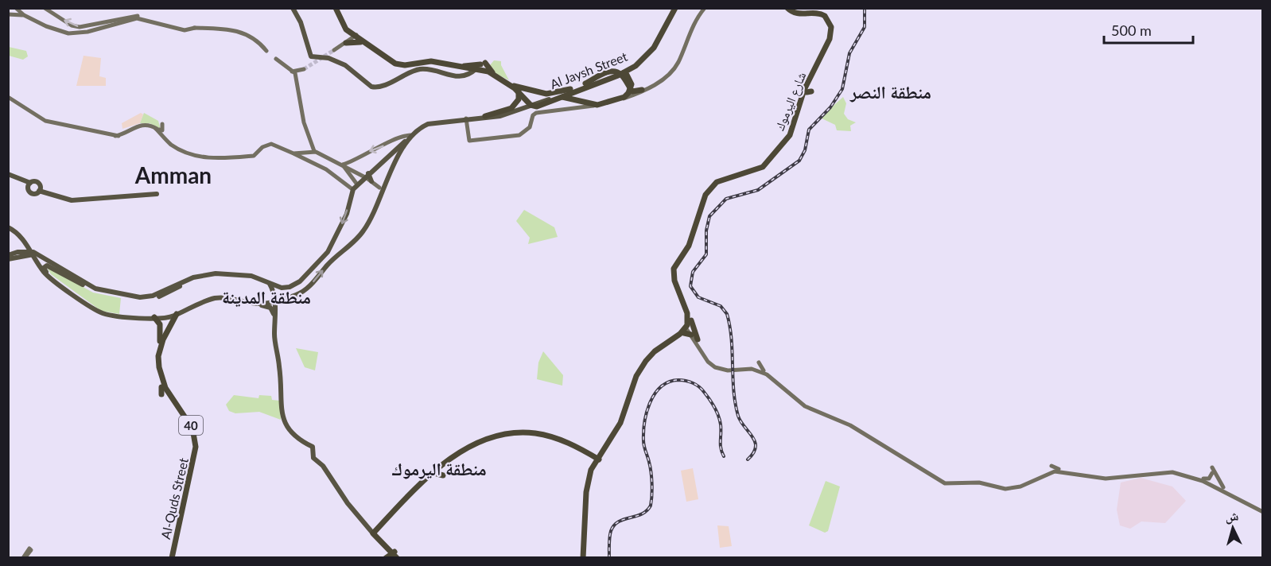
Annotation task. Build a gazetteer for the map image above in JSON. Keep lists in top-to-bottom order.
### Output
{
  "streets": {
    "highway": [
      "Al Jaysh Street",
      "شارع اليرموك",
      "40",
      "Al-Quds Street"
    ]
  },
  "districts": [
    "منطقة النصر",
    "Amman",
    "منطقة المدينة",
    "منطقة اليرموك"
  ],
  "scale_bar": "500 m",
  "north": "top"
}
